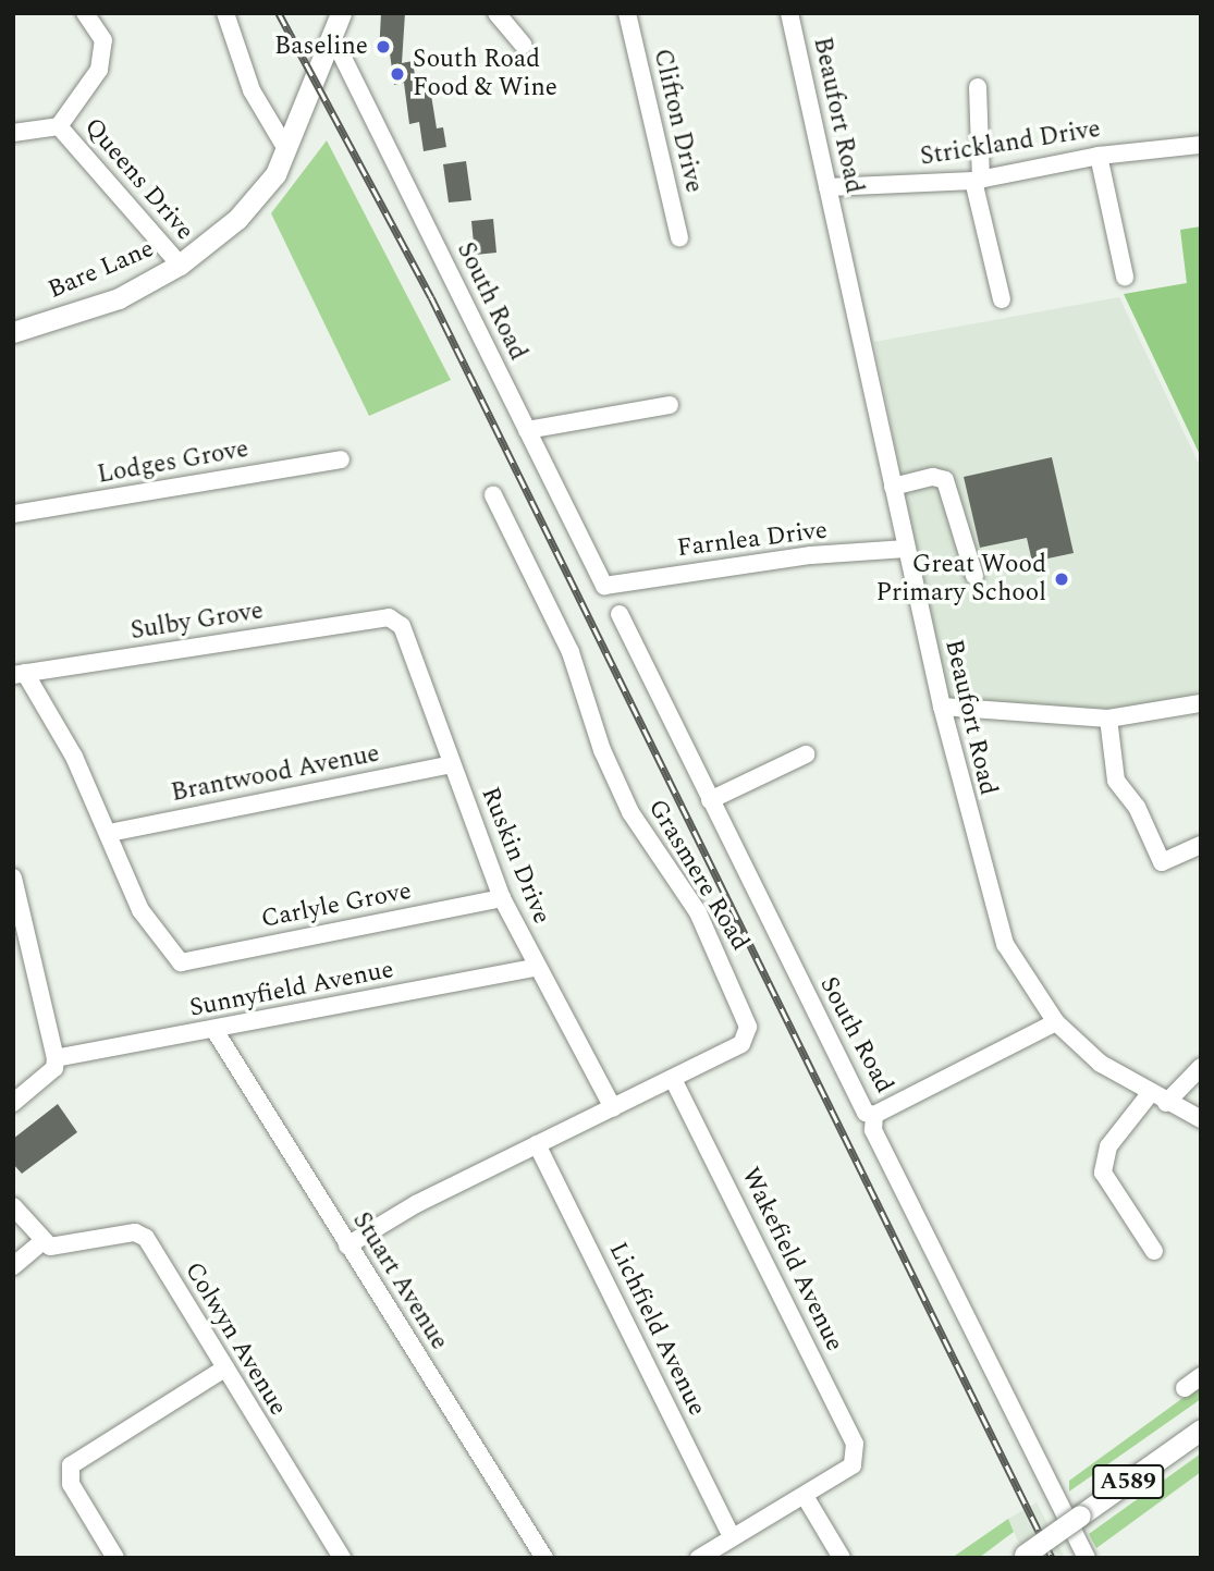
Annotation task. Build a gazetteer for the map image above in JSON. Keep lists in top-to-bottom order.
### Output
{
  "streets": {
    "main road": ["Bare Lane", "A589"],
    "street": [
      "Beaufort Road",
      "Clifton Drive",
      "Strickland Drive",
      "Queens Drive",
      "South Road",
      "Lodges Grove",
      "Farnlea Drive",
      "Sulby Grove",
      "Brantwood Avenue",
      "Ruskin Drive",
      "Grasmere Road",
      "Carlyle Grove",
      "Sunnyfield Avenue",
      "Wakefield Avenue",
      "Stuart Avenue",
      "Lichfield Avenue",
      "Colwyn Avenue"
    ]
  },
  "crossings": [
    ["Beaufort Road", "Strickland Drive"],
    ["Beaufort Road", "Farnlea Drive"],
    ["Queens Drive", "Bare Lane"],
    ["Bare Lane", "South Road"],
    ["South Road", "Farnlea Drive"],
    ["Sulby Grove", "Ruskin Drive"],
    ["Brantwood Avenue", "Ruskin Drive"],
    ["Brantwood Avenue", "Carlyle Grove"],
    ["Ruskin Drive", "Grasmere Road"],
    ["Ruskin Drive", "Carlyle Grove"],
    ["Ruskin Drive", "Sunnyfield Avenue"],
    ["Grasmere Road", "Wakefield Avenue"],
    ["Grasmere Road", "Stuart Avenue"],
    ["Grasmere Road", "Lichfield Avenue"],
    ["Sunnyfield Avenue", "Stuart Avenue"]
  ],
  "places": ["Baseline", "South Road Food & Wine", "Great Wood Primary School"]
}
